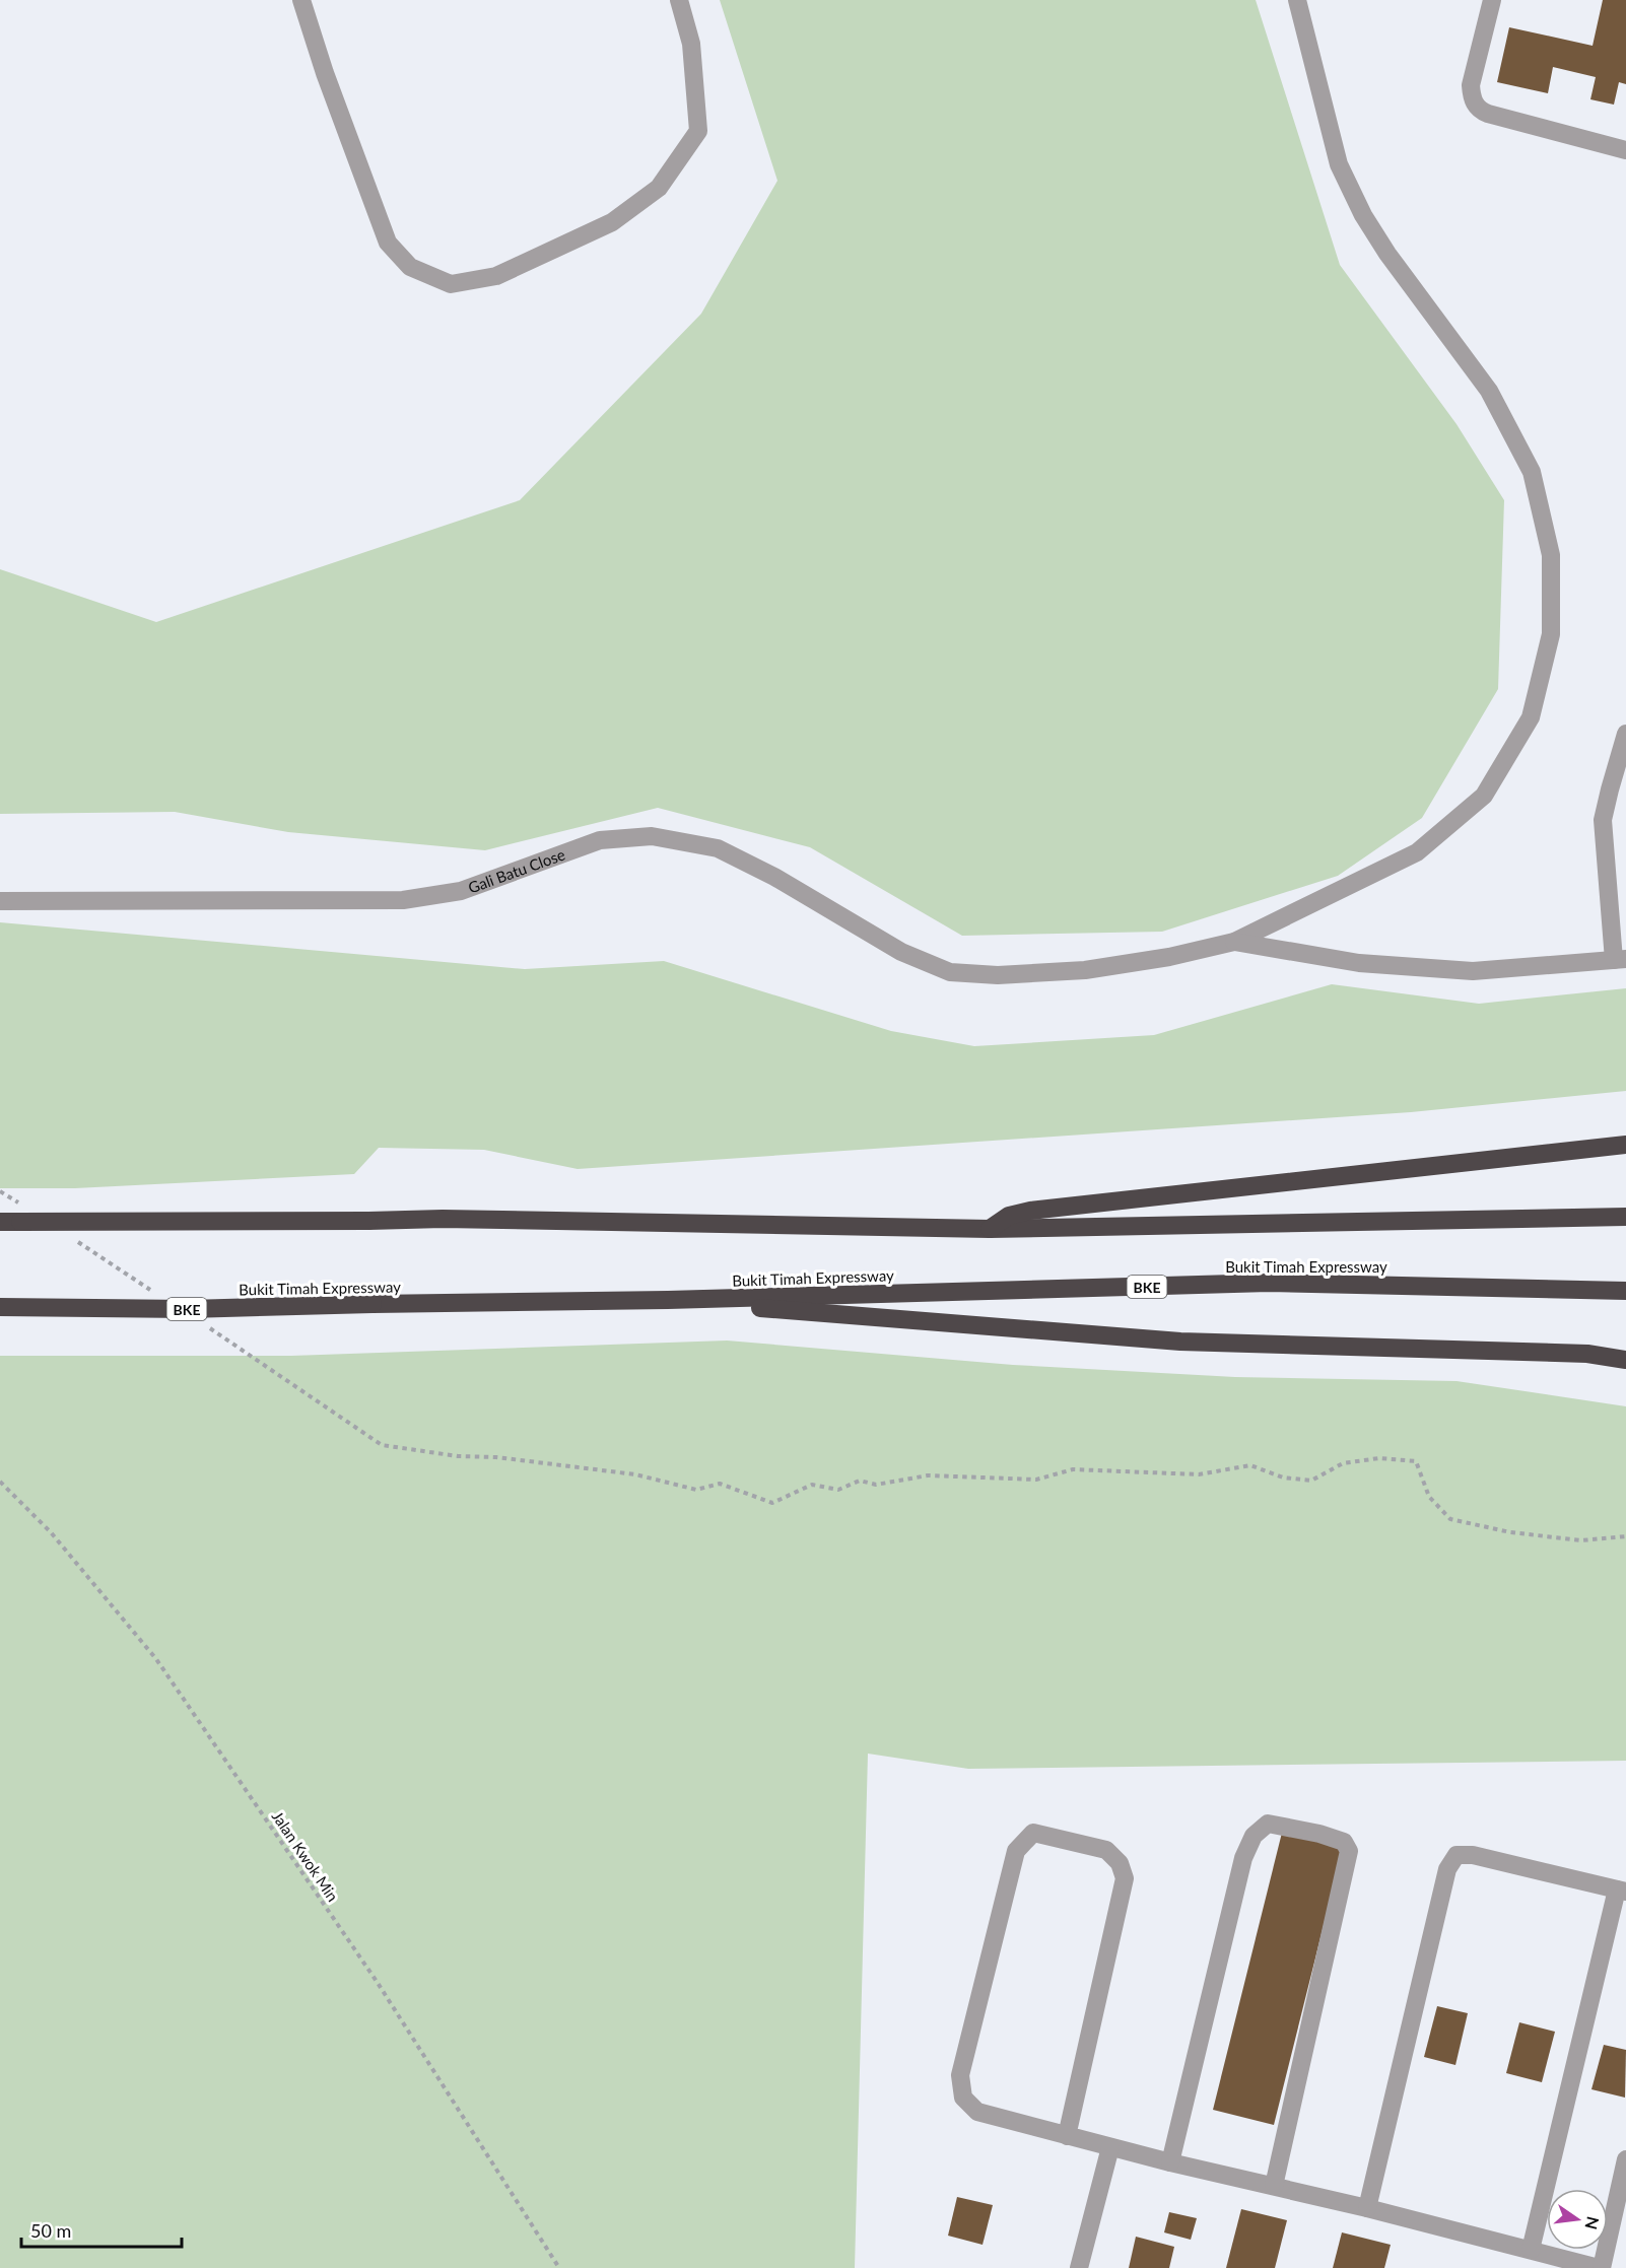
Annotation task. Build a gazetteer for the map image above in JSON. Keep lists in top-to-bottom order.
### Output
{
  "streets": {
    "highway": ["Bukit Timah Expressway", "BKE"],
    "street": ["Gali Batu Close"],
    "path": ["Jalan Kwok Min"]
  },
  "scale_bar": "50 m",
  "north": "right"
}
